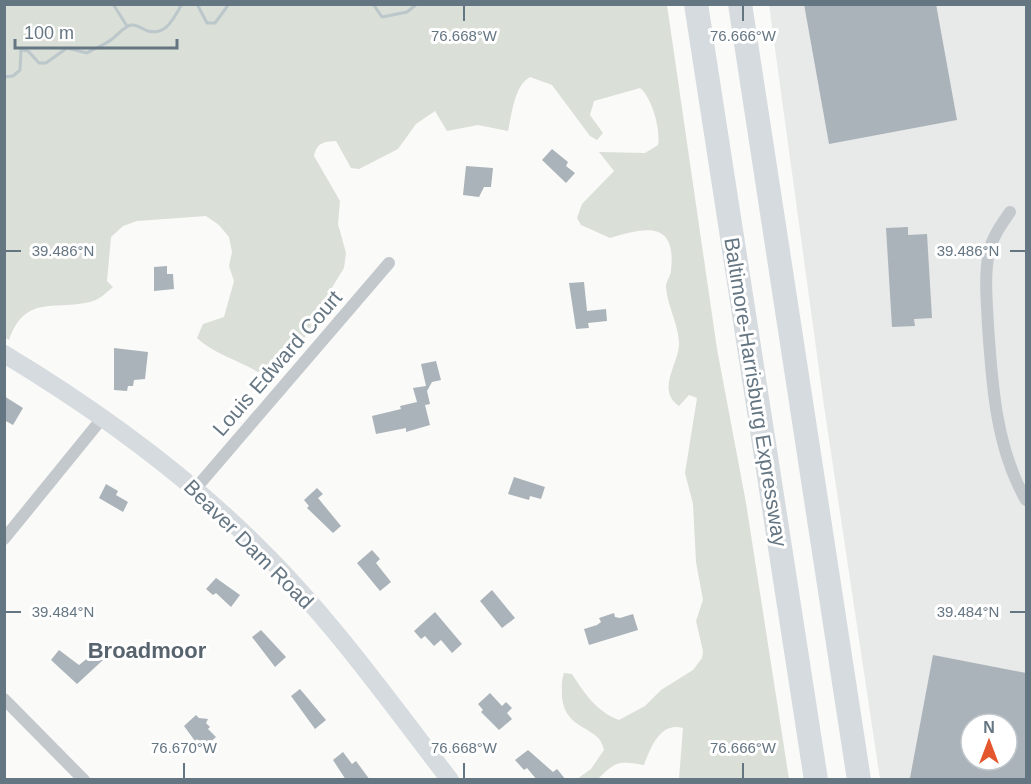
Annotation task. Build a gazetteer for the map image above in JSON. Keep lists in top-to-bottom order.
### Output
{
  "streets": {
    "highway": ["Baltimore-Harrisburg Expressway"],
    "street": ["Louis Edward Court", "Beaver Dam Road"]
  },
  "crossings": [
    ["Louis Edward Court", "Beaver Dam Road"]
  ],
  "districts": ["Broadmoor"],
  "scale_bar": "100 m",
  "north": "top",
  "coordinates": [
    "76.668°W",
    "76.666°W",
    "39.486°N",
    "39.484°N",
    "76.670°W"
  ]
}
